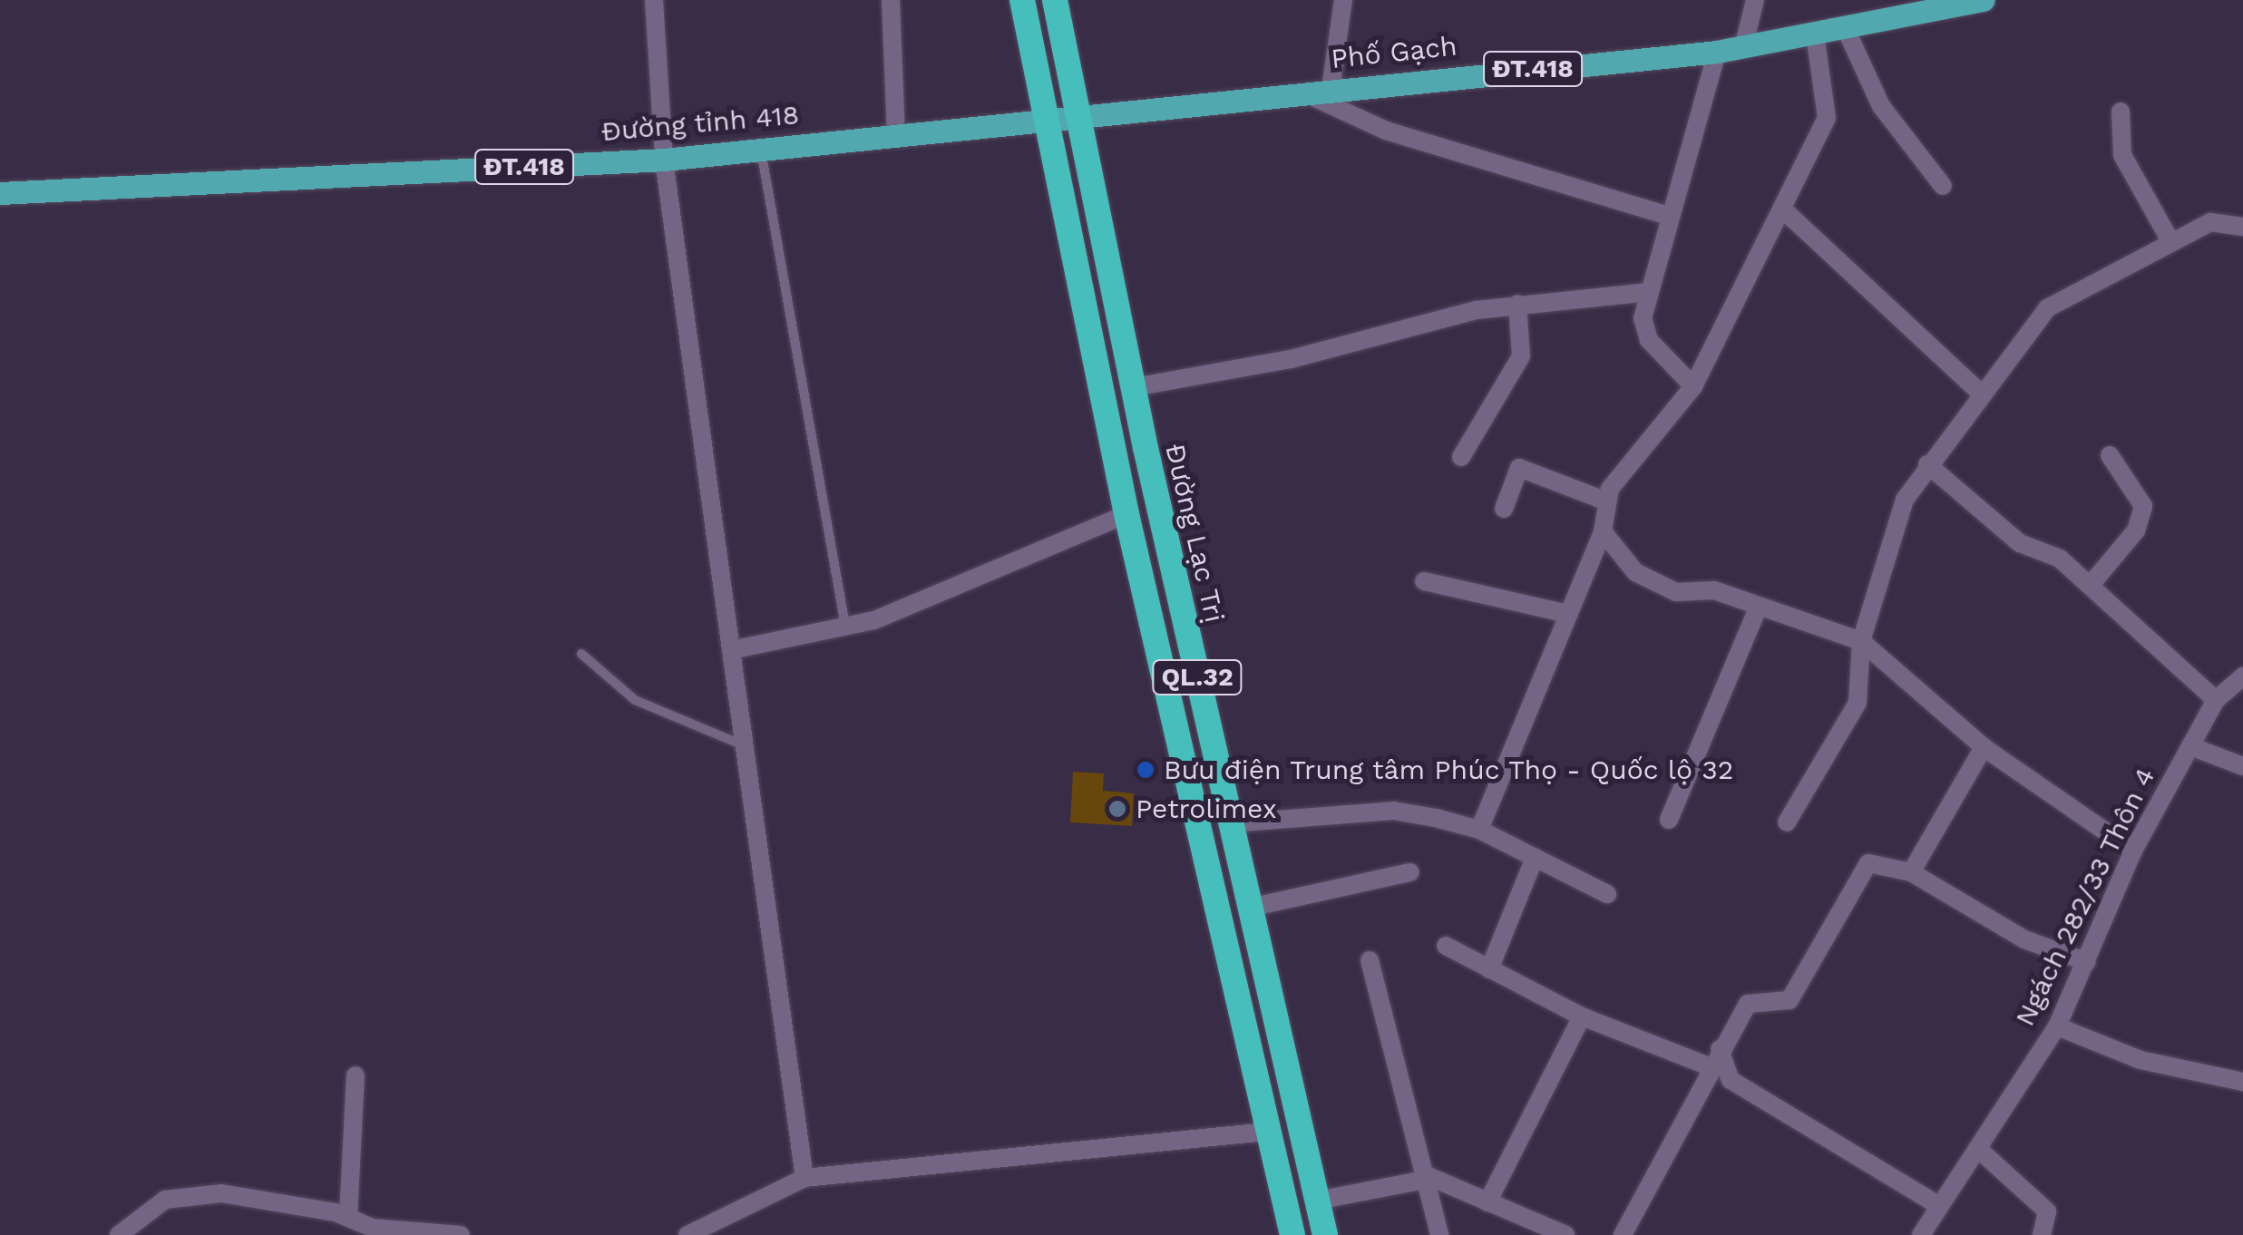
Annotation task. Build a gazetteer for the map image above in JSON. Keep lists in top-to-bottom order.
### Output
{
  "streets": {
    "highway": ["Đường Lạc Trị", "QL.32"],
    "main road": ["Phố Gạch", "ĐT.418", "Đường tỉnh 418"],
    "street": ["Ngách 282/33 Thôn 4"]
  },
  "crossings": [
    ["Phố Gạch", "Đường tỉnh 418"],
    ["Phố Gạch", "Đường Lạc Trị"],
    ["Đường tỉnh 418", "Đường Lạc Trị"],
    ["Đường tỉnh 418", "QL.32"]
  ],
  "places": ["Bưu điện Trung tâm Phúc Thọ - Quốc lộ 32", "Petrolimex"]
}
